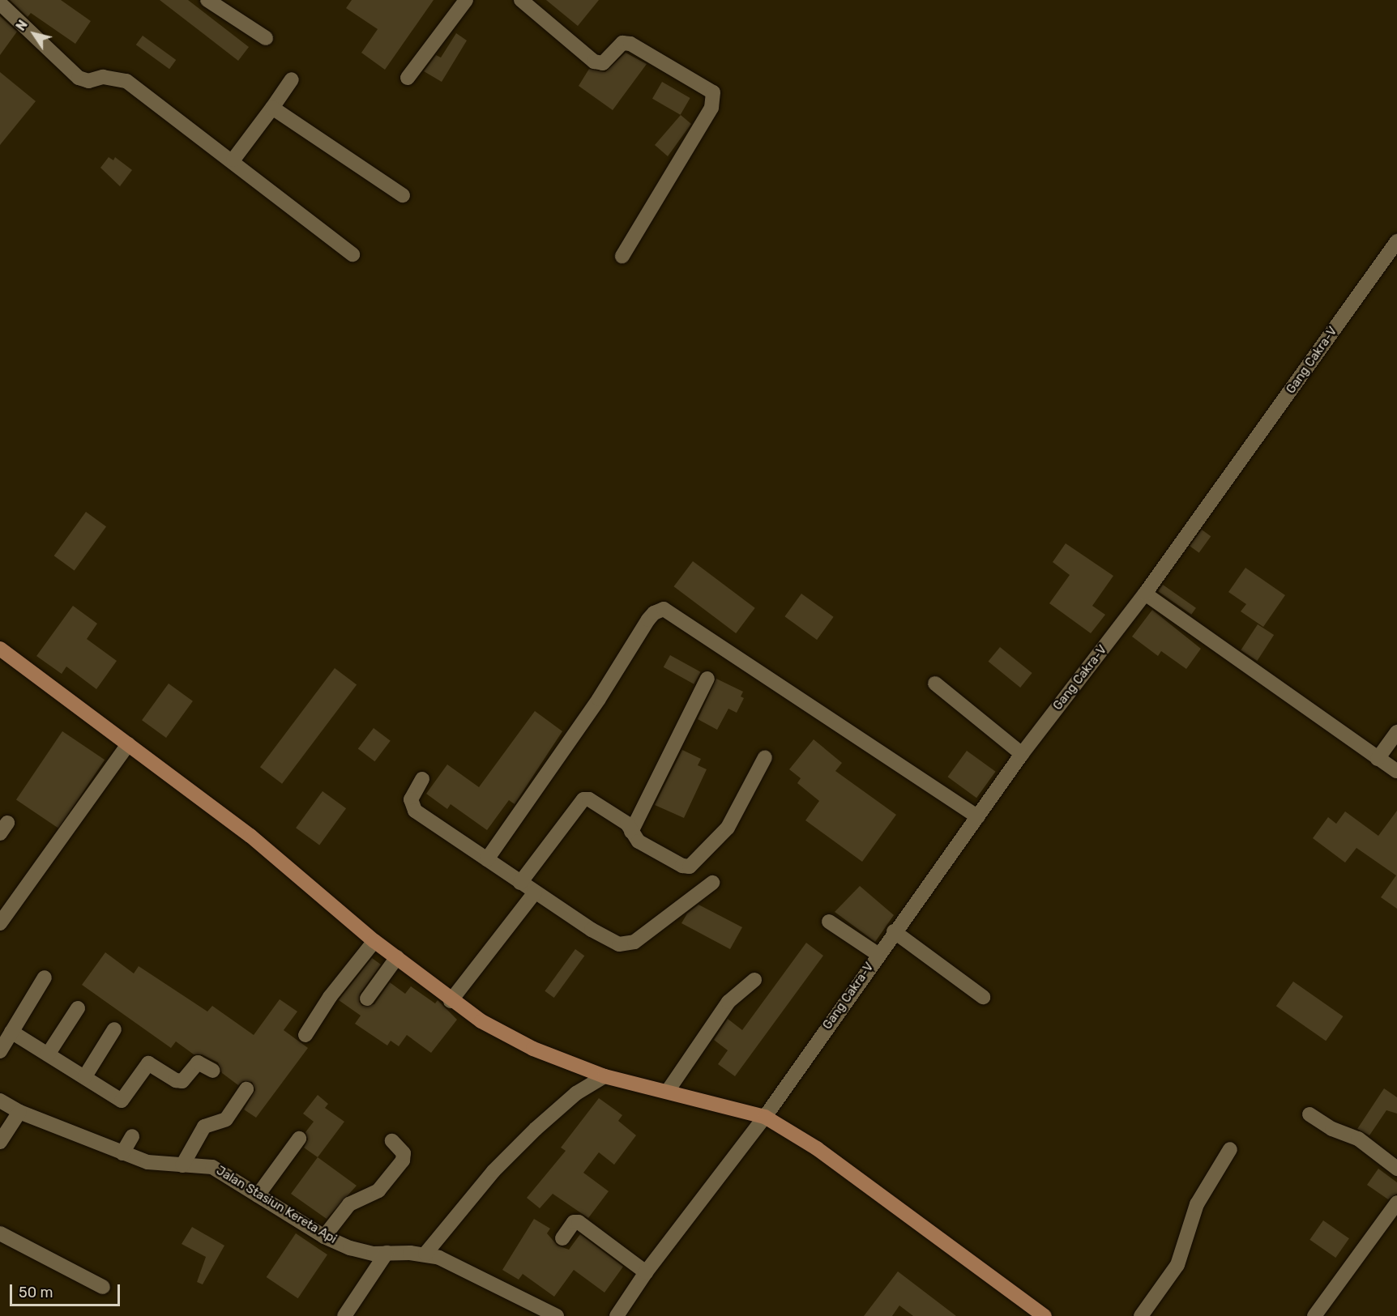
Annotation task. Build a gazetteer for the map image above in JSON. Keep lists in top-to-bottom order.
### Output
{
  "streets": {
    "street": ["Gang Cakra-V", "Jalan Stasiun Kereta Api"]
  },
  "scale_bar": "50 m",
  "north": "top left"
}
